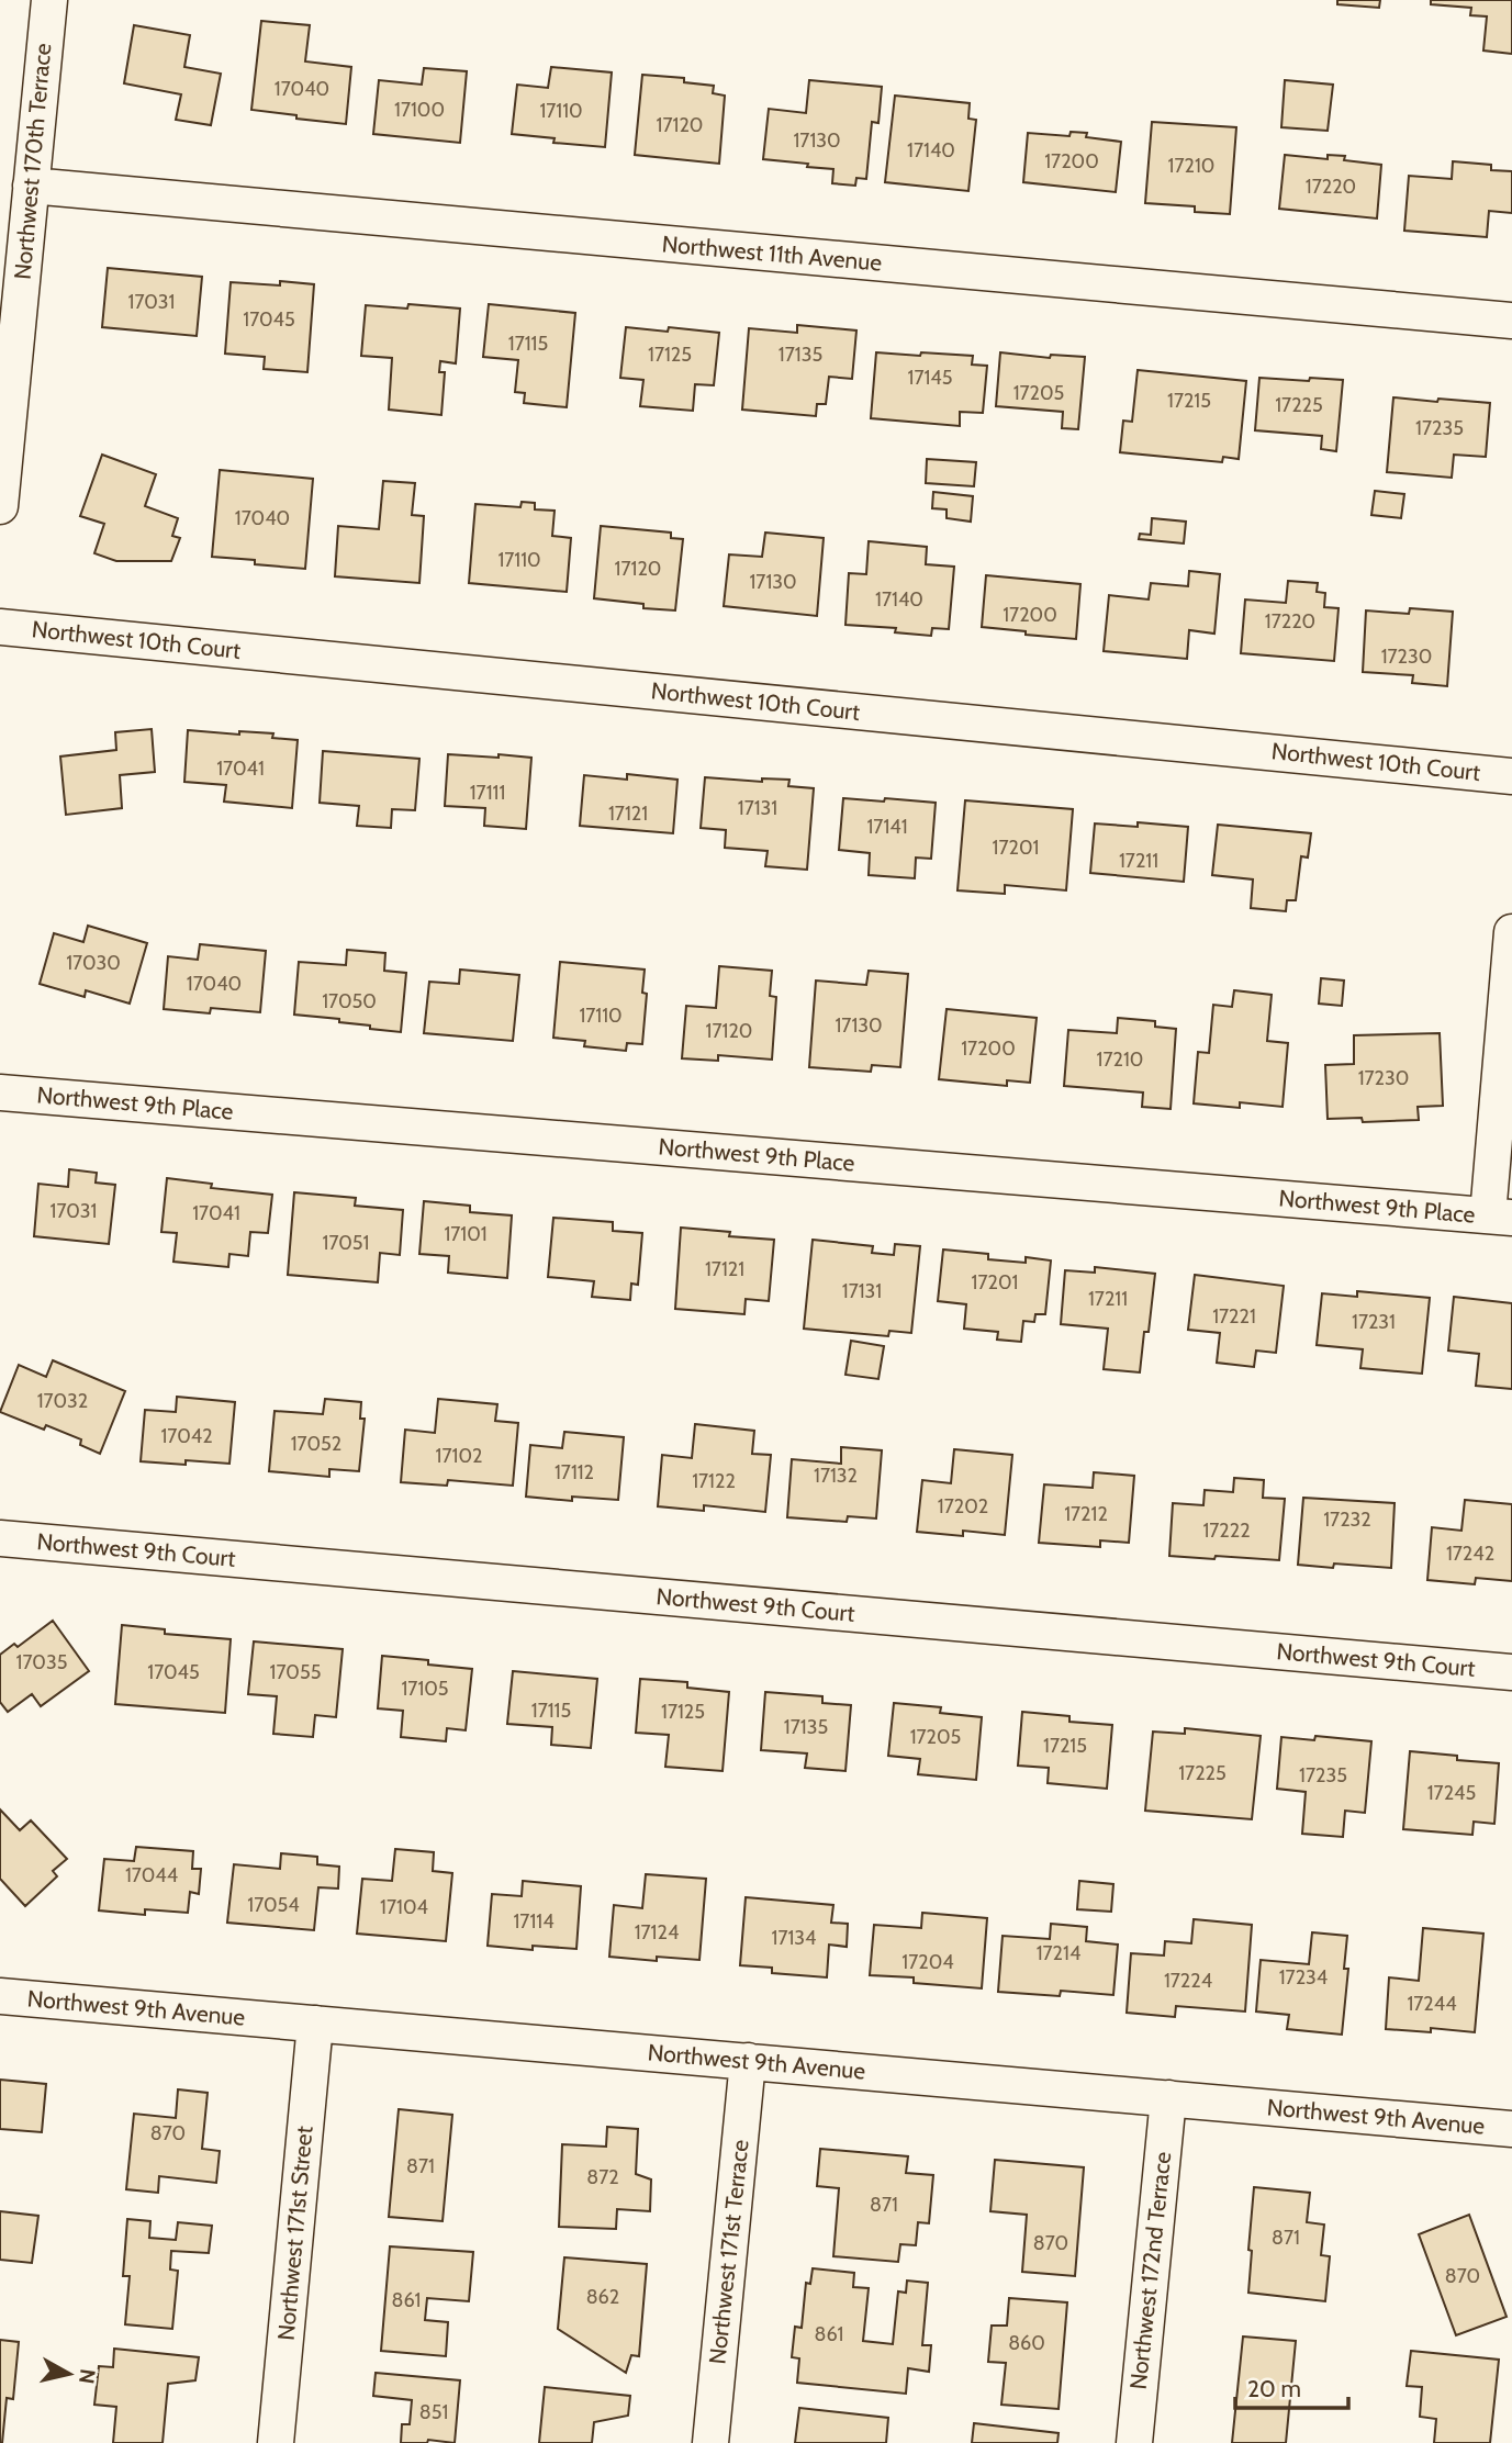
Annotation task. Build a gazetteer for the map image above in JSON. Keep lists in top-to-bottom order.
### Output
{
  "streets": {
    "street": [
      "Northwest 170th Terrace",
      "Northwest 11th Avenue",
      "Northwest 10th Court",
      "Northwest 9th Place",
      "Northwest 9th Court",
      "Northwest 9th Avenue",
      "Northwest 171st Street",
      "Northwest 171st Terrace",
      "Northwest 172nd Terrace"
    ]
  },
  "crossings": [
    ["Northwest 170th Terrace", "Northwest 11th Avenue"],
    ["Northwest 9th Avenue", "Northwest 171st Street"],
    ["Northwest 9th Avenue", "Northwest 171st Terrace"],
    ["Northwest 9th Avenue", "Northwest 172nd Terrace"]
  ],
  "house_numbers": [
    "17040",
    "17100",
    "17110",
    "17120",
    "17130",
    "17140",
    "17200",
    "17210",
    "17220",
    "17031",
    "17045",
    "17115",
    "17125",
    "17135",
    "17145",
    "17205",
    "17215",
    "17225",
    "17235",
    "17040",
    "17110",
    "17120",
    "17130",
    "17140",
    "17200",
    "17220",
    "17230",
    "17041",
    "17111",
    "17131",
    "17121",
    "17141",
    "17201",
    "17211",
    "17030",
    "17040",
    "17050",
    "17110",
    "17130",
    "17120",
    "17200",
    "17210",
    "17230",
    "17031",
    "17041",
    "17101",
    "17051",
    "17121",
    "17201",
    "17131",
    "17211",
    "17221",
    "17231",
    "17032",
    "17042",
    "17052",
    "17102",
    "17112",
    "17132",
    "17122",
    "17202",
    "17212",
    "17232",
    "17222",
    "17242",
    "17035",
    "17045",
    "17055",
    "17105",
    "17115",
    "17125",
    "17135",
    "17205",
    "17215",
    "17225",
    "17235",
    "17245",
    "17044",
    "17054",
    "17104",
    "17114",
    "17124",
    "17134",
    "17214",
    "17204",
    "17234",
    "17224",
    "17244",
    "870",
    "871",
    "872",
    "871",
    "871",
    "870",
    "870",
    "862",
    "861",
    "861",
    "860",
    "851"
  ],
  "scale_bar": "20 m",
  "north": "right"
}
